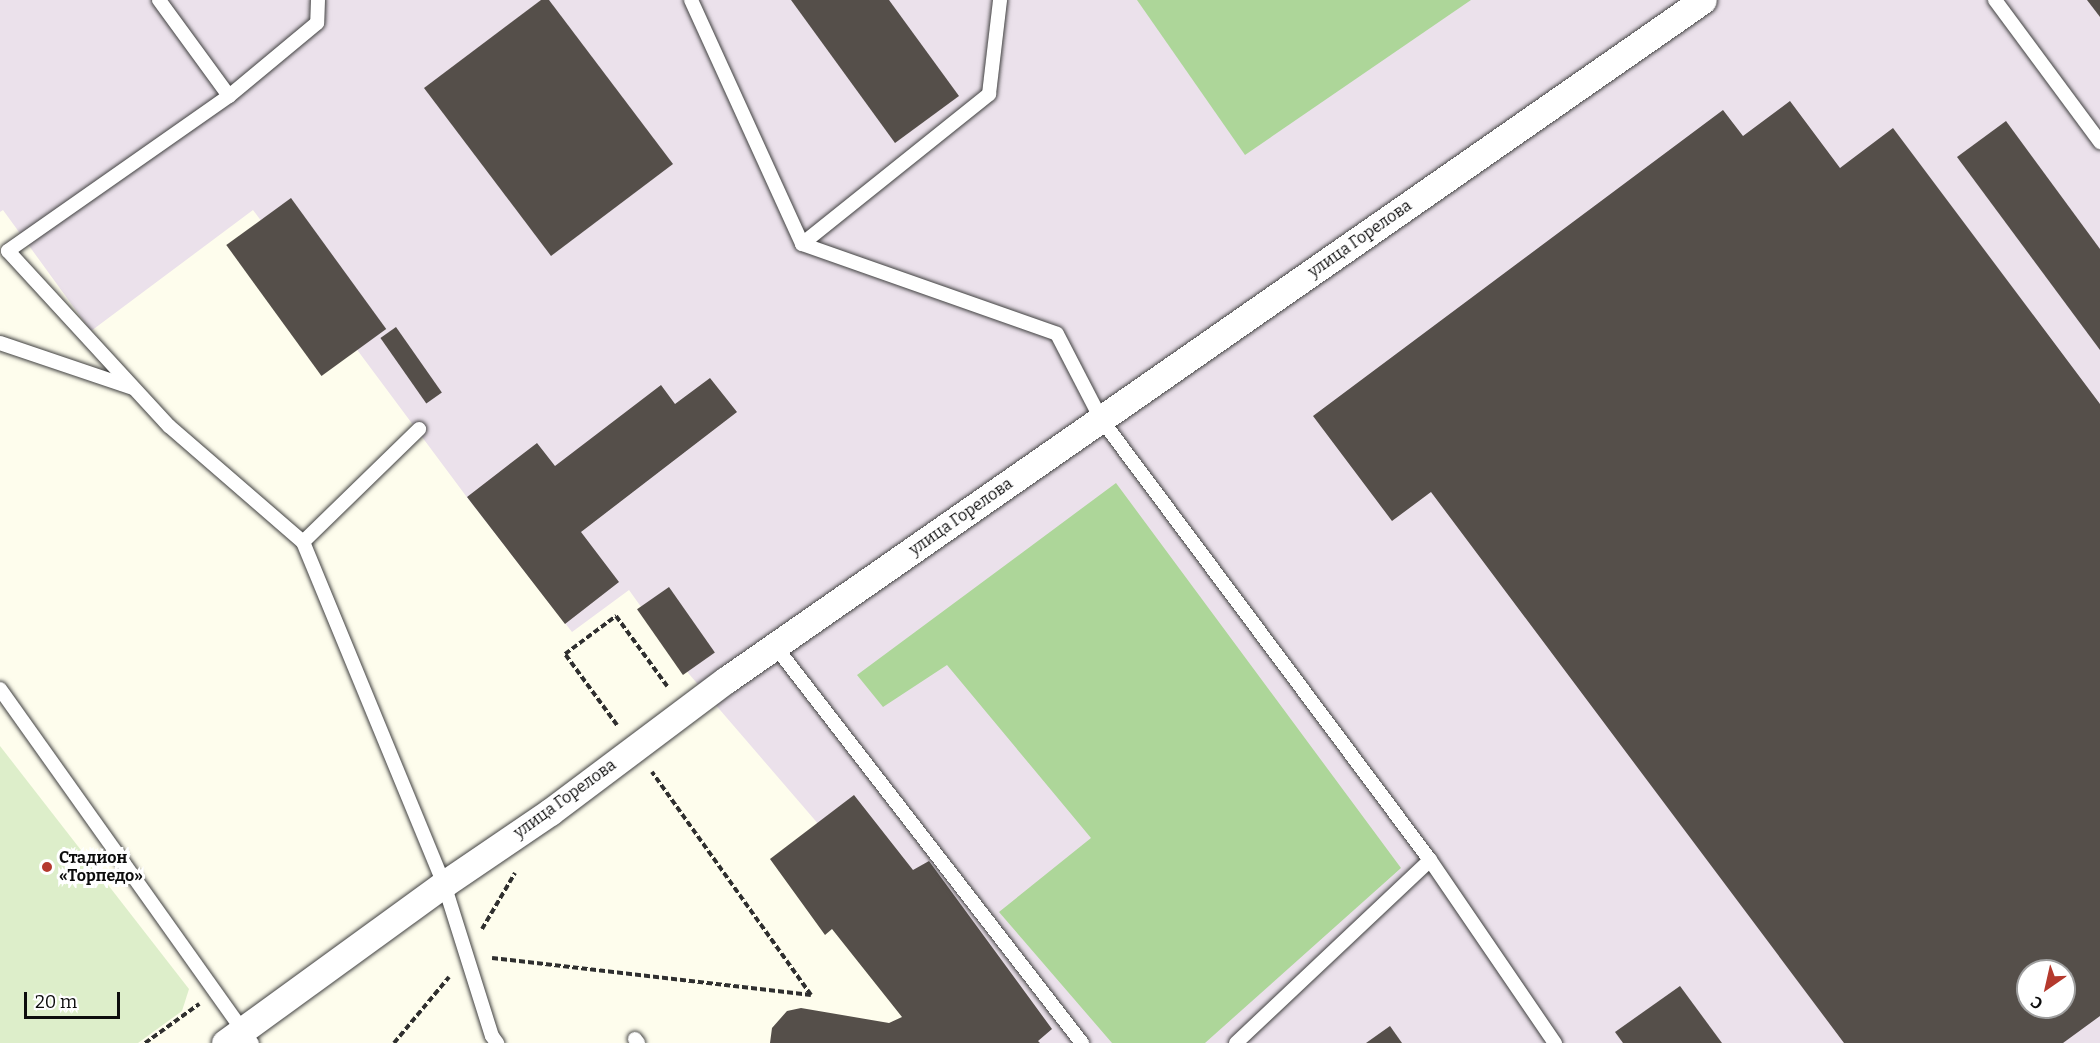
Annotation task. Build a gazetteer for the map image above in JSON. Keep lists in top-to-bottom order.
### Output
{
  "streets": {
    "street": ["улица Горелова"]
  },
  "places": ["Стадион «Торпедо»"],
  "scale_bar": "20 m",
  "north": "bottom left"
}
